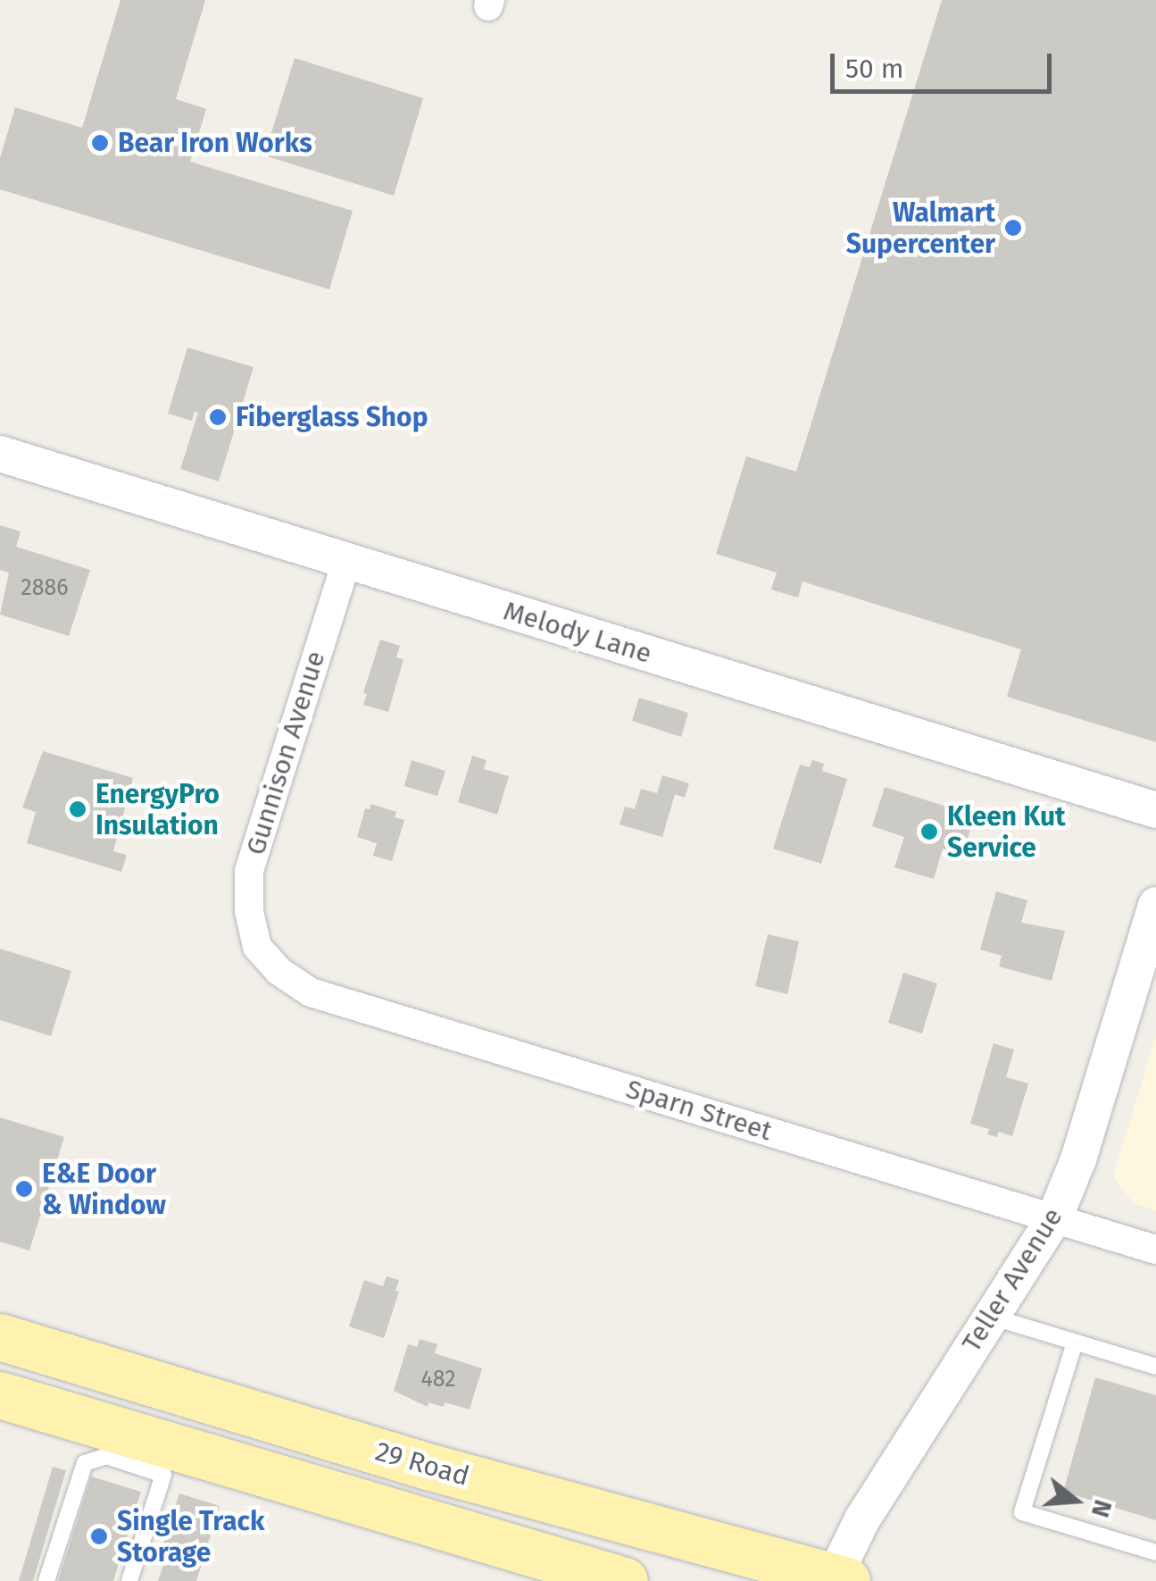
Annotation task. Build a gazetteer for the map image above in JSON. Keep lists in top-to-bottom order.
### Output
{
  "streets": {
    "main road": ["29 Road"],
    "street": [
      "Melody Lane",
      "Gunnison Avenue",
      "Sparn Street",
      "Teller Avenue"
    ]
  },
  "crossings": [
    ["Melody Lane", "Gunnison Avenue"],
    ["Gunnison Avenue", "Sparn Street"],
    ["Sparn Street", "Teller Avenue"],
    ["Teller Avenue", "29 Road"]
  ],
  "places": [
    "Bear Iron Works",
    "Walmart Supercenter",
    "Fiberglass Shop",
    "EnergyPro Insulation",
    "Kleen Kut Service",
    "E&E Door & Window",
    "Single Track Storage"
  ],
  "house_numbers": ["2886", "482"],
  "scale_bar": "50 m",
  "north": "right"
}
